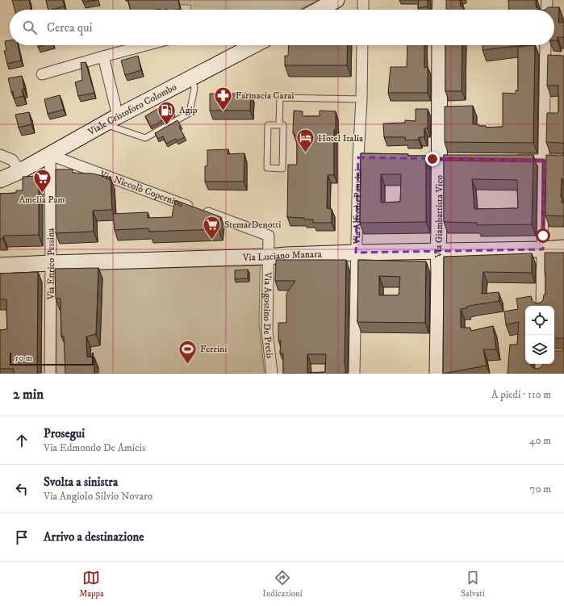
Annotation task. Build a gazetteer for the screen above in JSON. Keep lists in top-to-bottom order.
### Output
{
  "streets": {
    "street": [
      "Viale Cristoforo Colombo",
      "Via Niccolò Copernico",
      "Via Alfredo Panzini",
      "Via Giambattista Vico",
      "Via Luciano Manara",
      "Via Enrico Pessina",
      "Via Agostino De Pretis"
    ]
  },
  "crossings": [
    ["Viale Cristoforo Colombo", "Via Niccolò Copernico"],
    ["Viale Cristoforo Colombo", "Via Enrico Pessina"],
    ["Via Niccolò Copernico", "Via Luciano Manara"],
    ["Via Niccolò Copernico", "Via Enrico Pessina"],
    ["Via Niccolò Copernico", "Via Agostino De Pretis"],
    ["Via Alfredo Panzini", "Via Luciano Manara"],
    ["Via Giambattista Vico", "Via Luciano Manara"],
    ["Via Luciano Manara", "Via Enrico Pessina"],
    ["Via Luciano Manara", "Via Agostino De Pretis"]
  ],
  "places": {
    "pharmacy": ["Farmacia Carai"],
    "fuel station": ["Agip"],
    "hotel": ["Hotel Italia"],
    "supermarket": ["Amelia Pam", "StemarDenotti"],
    "sports": ["Ferrini"]
  },
  "scale_bar": "50 m",
  "page": {
    "search": "Cerca qui",
    "scale": "50 m",
    "heading": ["2 min", "A piedi · 110 m"],
    "list": [
      ["Prosegui", "Via Edmondo De Amicis", "40 m"],
      ["Svolta a sinistra", "Via Angiolo Silvio Novaro", "70 m"],
      "Arrivo a destinazione"
    ],
    "nav": ["Mappa", "Indicazioni", "Salvati"]
  }
}
